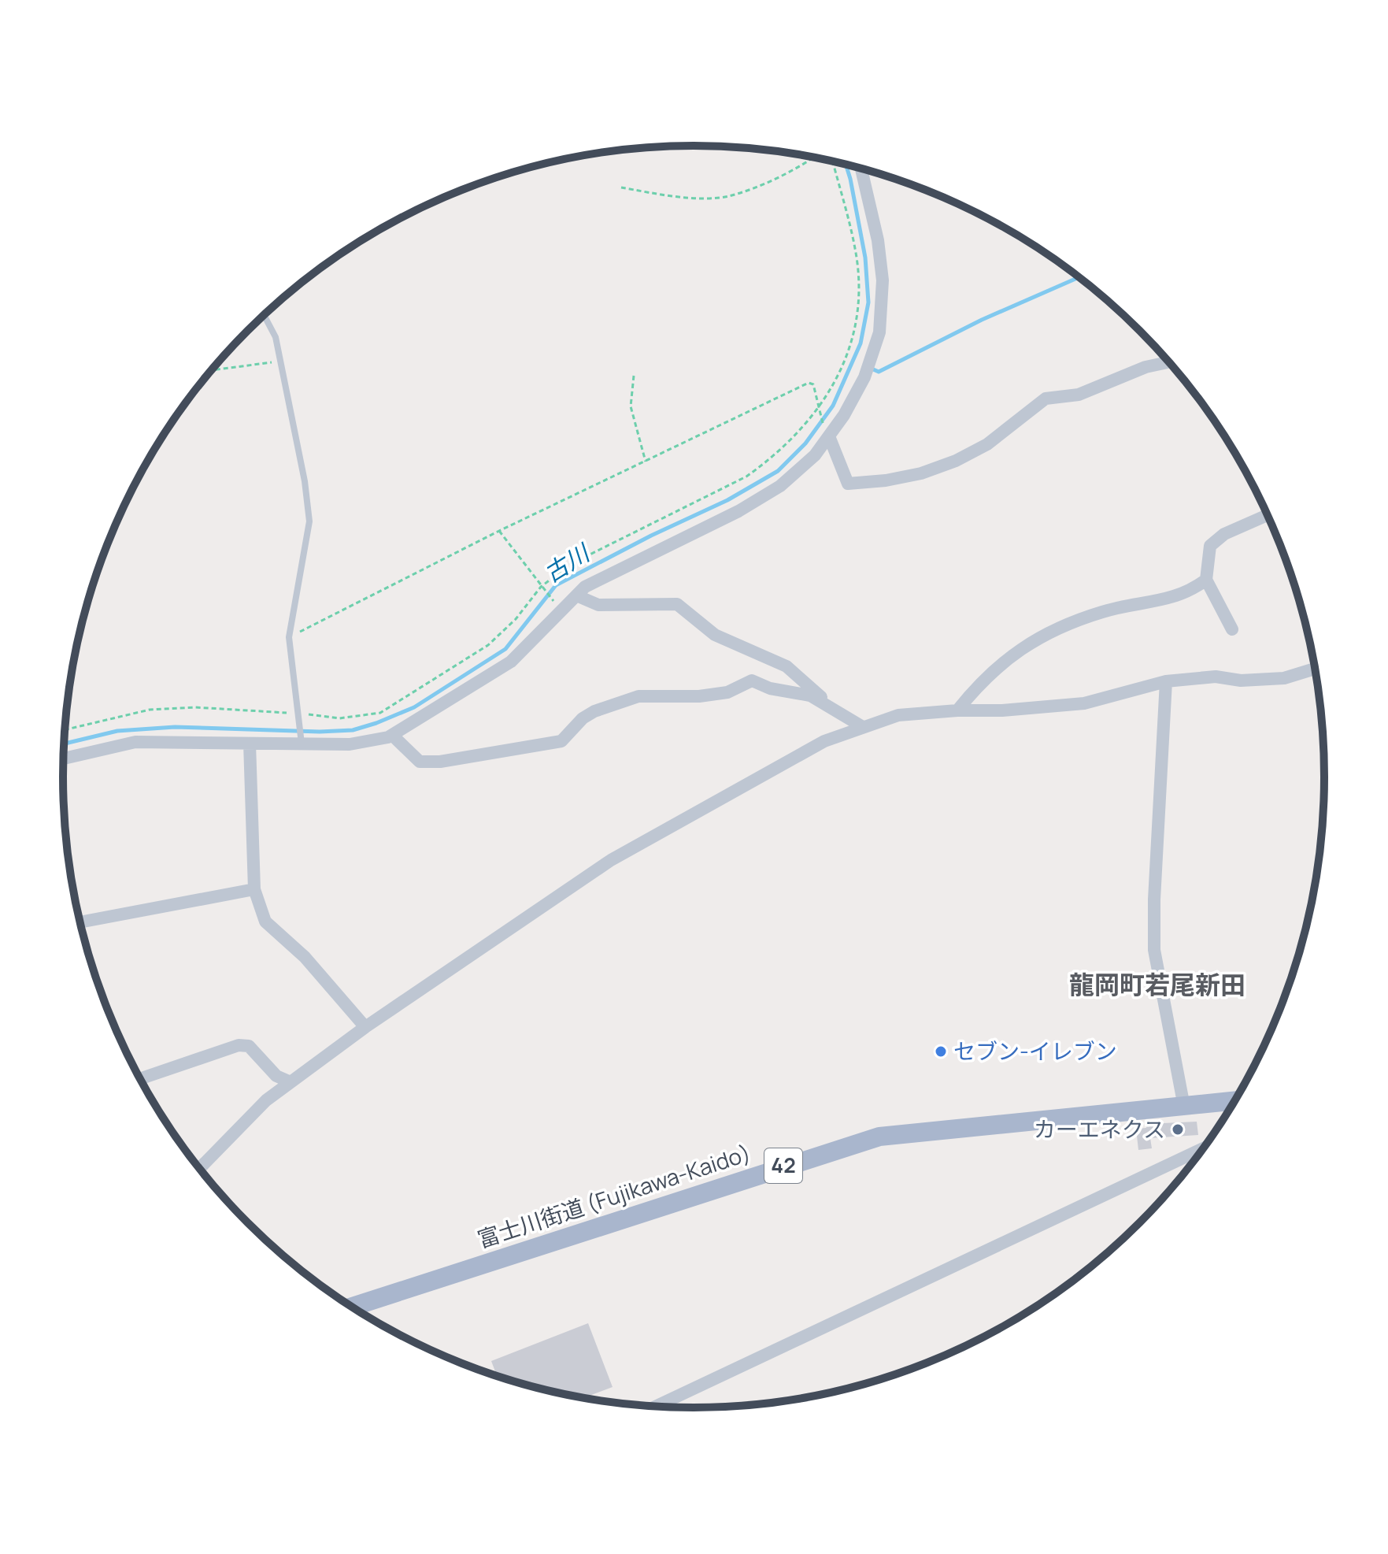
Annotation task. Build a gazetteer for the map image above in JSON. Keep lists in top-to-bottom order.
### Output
{
  "streets": {
    "main road": ["42", "富士川街道 (Fujikawa-Kaido)"]
  },
  "districts": ["龍岡町若尾新田"],
  "water": ["古川"],
  "places": ["セブン-イレブン", "カーエネクス"]
}
